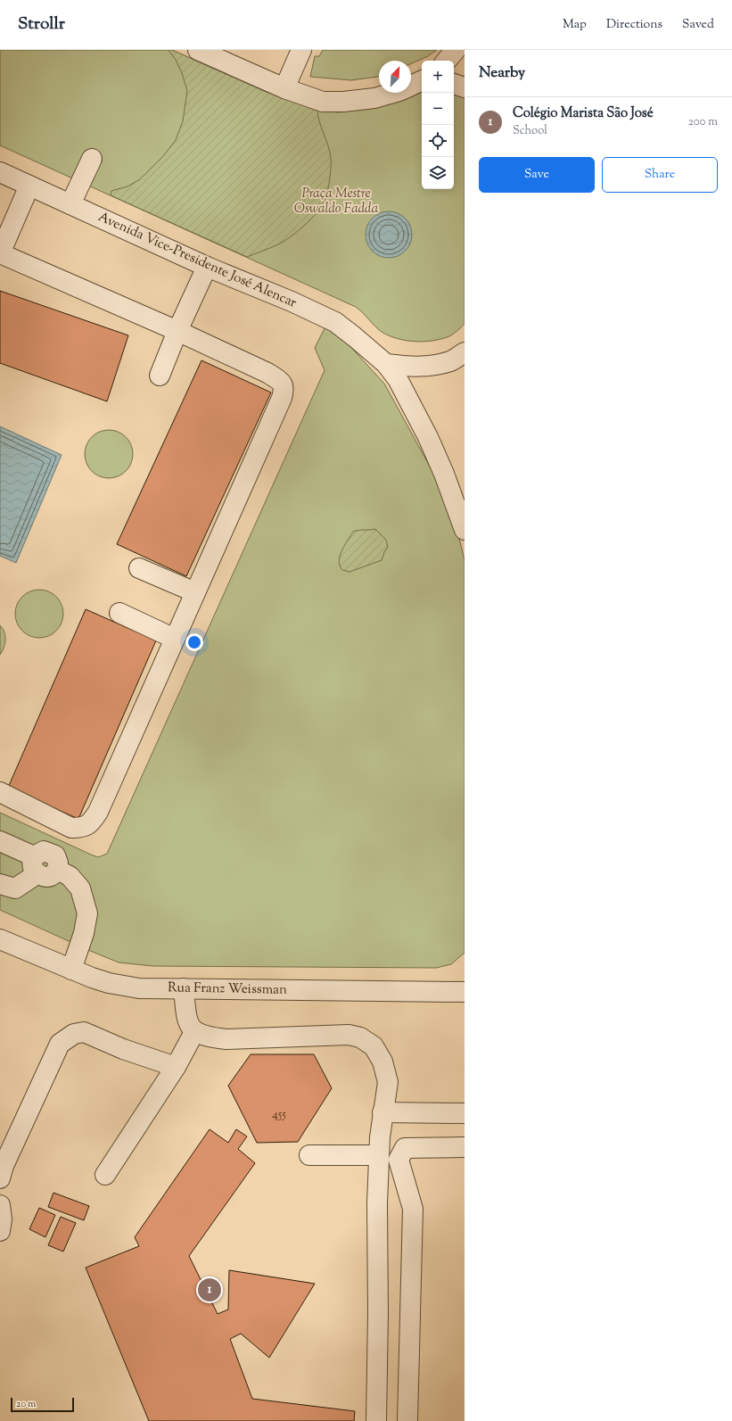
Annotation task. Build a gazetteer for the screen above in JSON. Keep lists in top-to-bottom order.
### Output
{
  "streets": {
    "street": ["Avenida Vice-Presidente José Alencar", "Rua Franz Weissman"]
  },
  "parks": ["Praça Mestre Oswaldo Fadda"],
  "house_numbers": ["455"],
  "scale_bar": "20 m",
  "north": "top right",
  "page": {
    "header": "Strollr",
    "nav": ["Map", "Directions", "Saved"],
    "heading": "Nearby",
    "map_buttons": ["+", "−"],
    "list": [
      {
        "mark": "1",
        "name": "Colégio Marista São José",
        "note": "School",
        "value": "200 m"
      }
    ],
    "buttons": ["Save", "Share"],
    "pins": "1",
    "scale": "20 m"
  }
}
